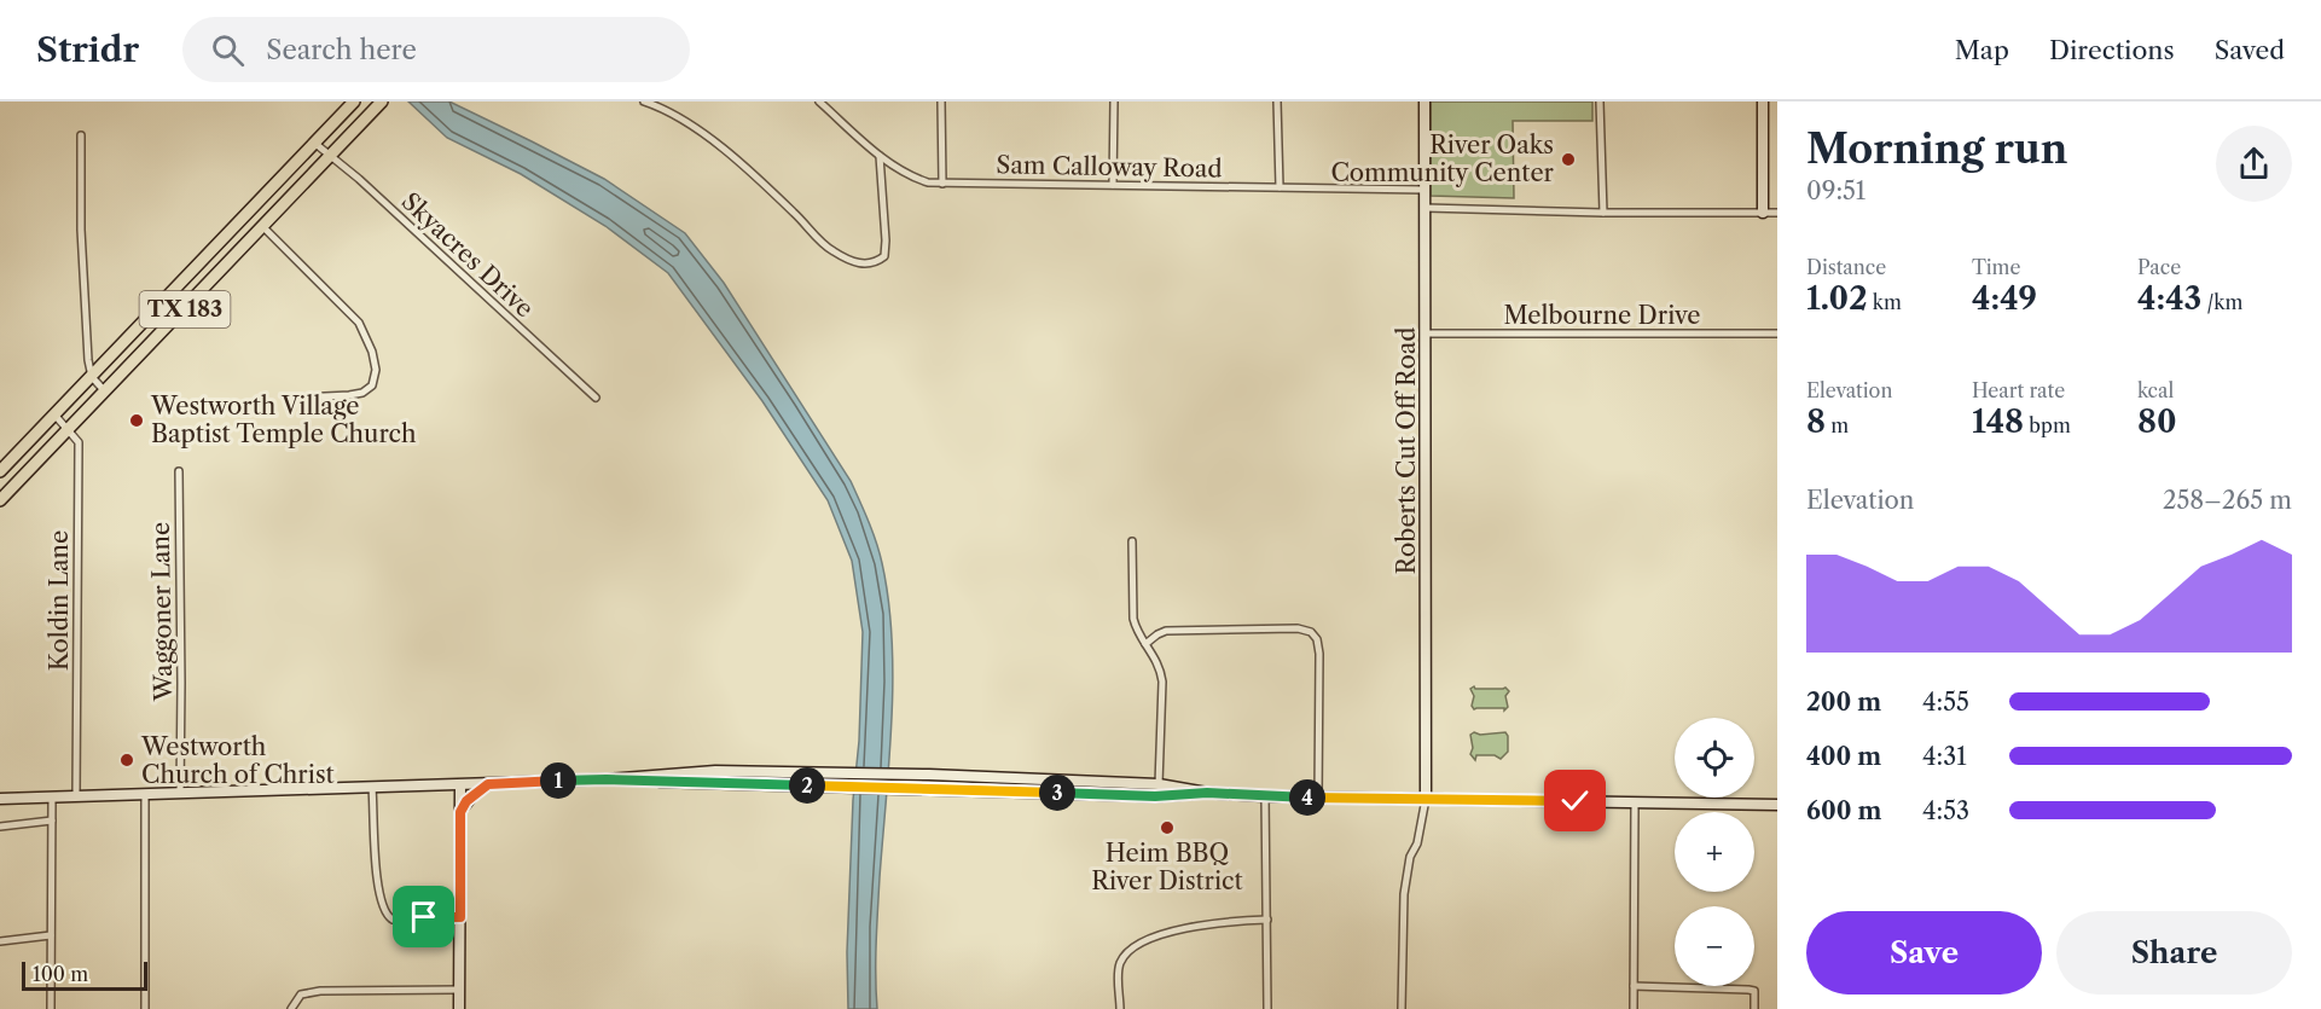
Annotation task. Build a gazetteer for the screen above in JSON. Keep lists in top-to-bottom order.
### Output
{
  "streets": {
    "main road": ["TX 183", "Roberts Cut Off Road"],
    "street": [
      "Sam Calloway Road",
      "Skyacres Drive",
      "Melbourne Drive",
      "Koldin Lane",
      "Waggoner Lane"
    ]
  },
  "crossings": [
    ["Sam Calloway Road", "Roberts Cut Off Road"],
    ["Skyacres Drive", "TX 183"],
    ["TX 183", "Koldin Lane"],
    ["Melbourne Drive", "Roberts Cut Off Road"]
  ],
  "places": [
    "River Oaks Community Center",
    "Westworth Village Baptist Temple Church",
    "Westworth Church of Christ",
    "Heim BBQ River District"
  ],
  "scale_bar": "100 m",
  "page": {
    "header": "Stridr",
    "search": "Search here",
    "nav": ["Map", "Directions", "Saved"],
    "heading": ["Morning run", "09:51"],
    "stats": [
      ["Distance", "1.02 km"],
      ["Time", "4:49"],
      ["Pace", "4:43 /km"],
      ["Elevation", "8 m"],
      ["Heart rate", "148 bpm"],
      ["kcal", "80"]
    ],
    "chart": ["Elevation", "258–265 m"],
    "list": [
      {
        "name": "200 m",
        "note": "4:55"
      },
      {
        "name": "400 m",
        "note": "4:31"
      },
      {
        "name": "600 m",
        "note": "4:53"
      }
    ],
    "map_buttons": ["+", "−"],
    "pins": [
      "1",
      "2",
      "3",
      "4"
    ],
    "buttons": ["Save", "Share"],
    "scale": "100 m"
  }
}
